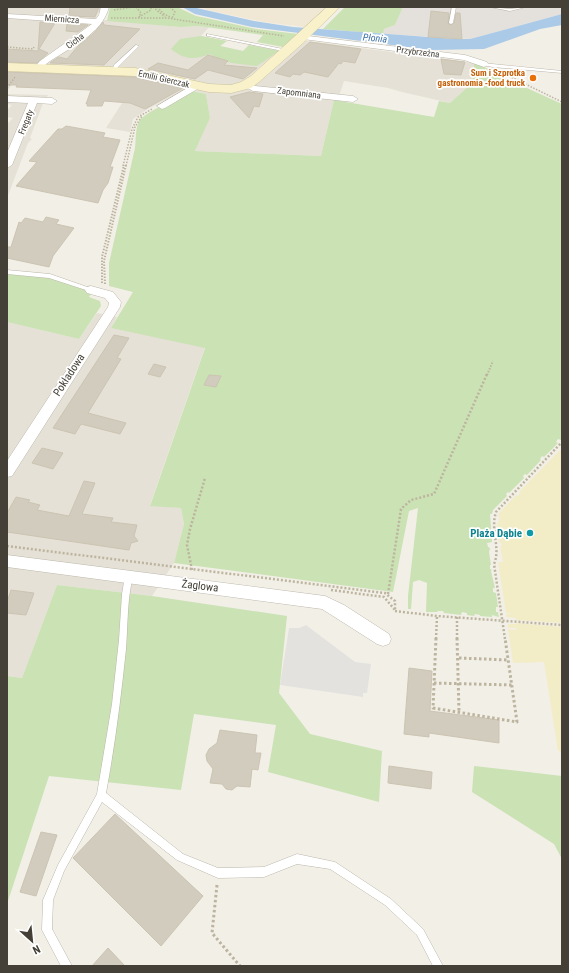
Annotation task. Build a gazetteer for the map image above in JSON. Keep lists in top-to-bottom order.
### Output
{
  "streets": {
    "street": [
      "Miernicza",
      "Cicha",
      "Przybrzeżna",
      "Emilii Gierczak",
      "Zapomniana",
      "Fregaty",
      "Pokładowa",
      "Żaglowa"
    ]
  },
  "crossings": [
    ["Miernicza", "Cicha"],
    ["Cicha", "Emilii Gierczak"],
    ["Przybrzeżna", "Emilii Gierczak"],
    ["Emilii Gierczak", "Zapomniana"]
  ],
  "water": ["Płonia"],
  "places": ["Sum i Szprotka gastronomia -food truck", "Plaża Dąbie"],
  "north": "bottom right"
}
